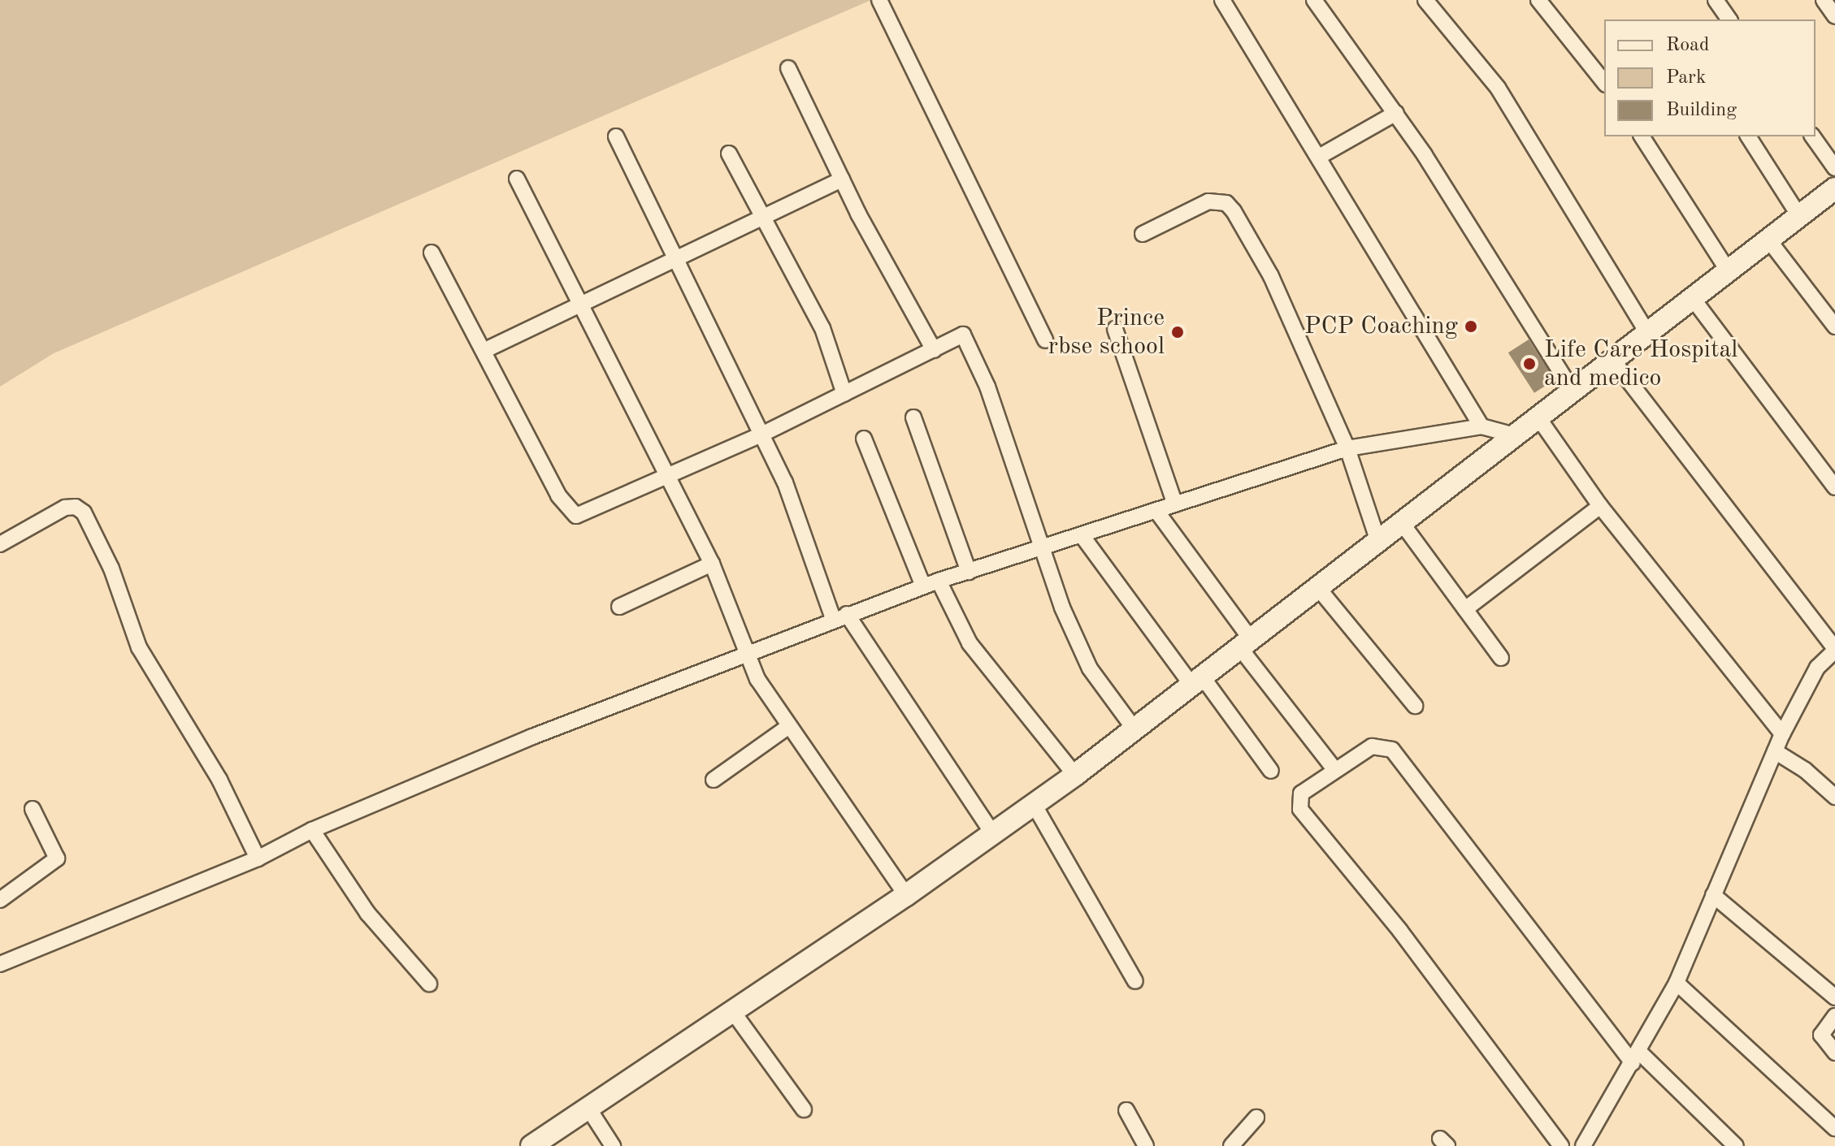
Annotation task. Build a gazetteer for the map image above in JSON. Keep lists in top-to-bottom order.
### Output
{
  "places": ["PCP Coaching", "Prince rbse school", "Life Care Hospital and medico"],
  "legend": ["Road", "Park", "Building"]
}
